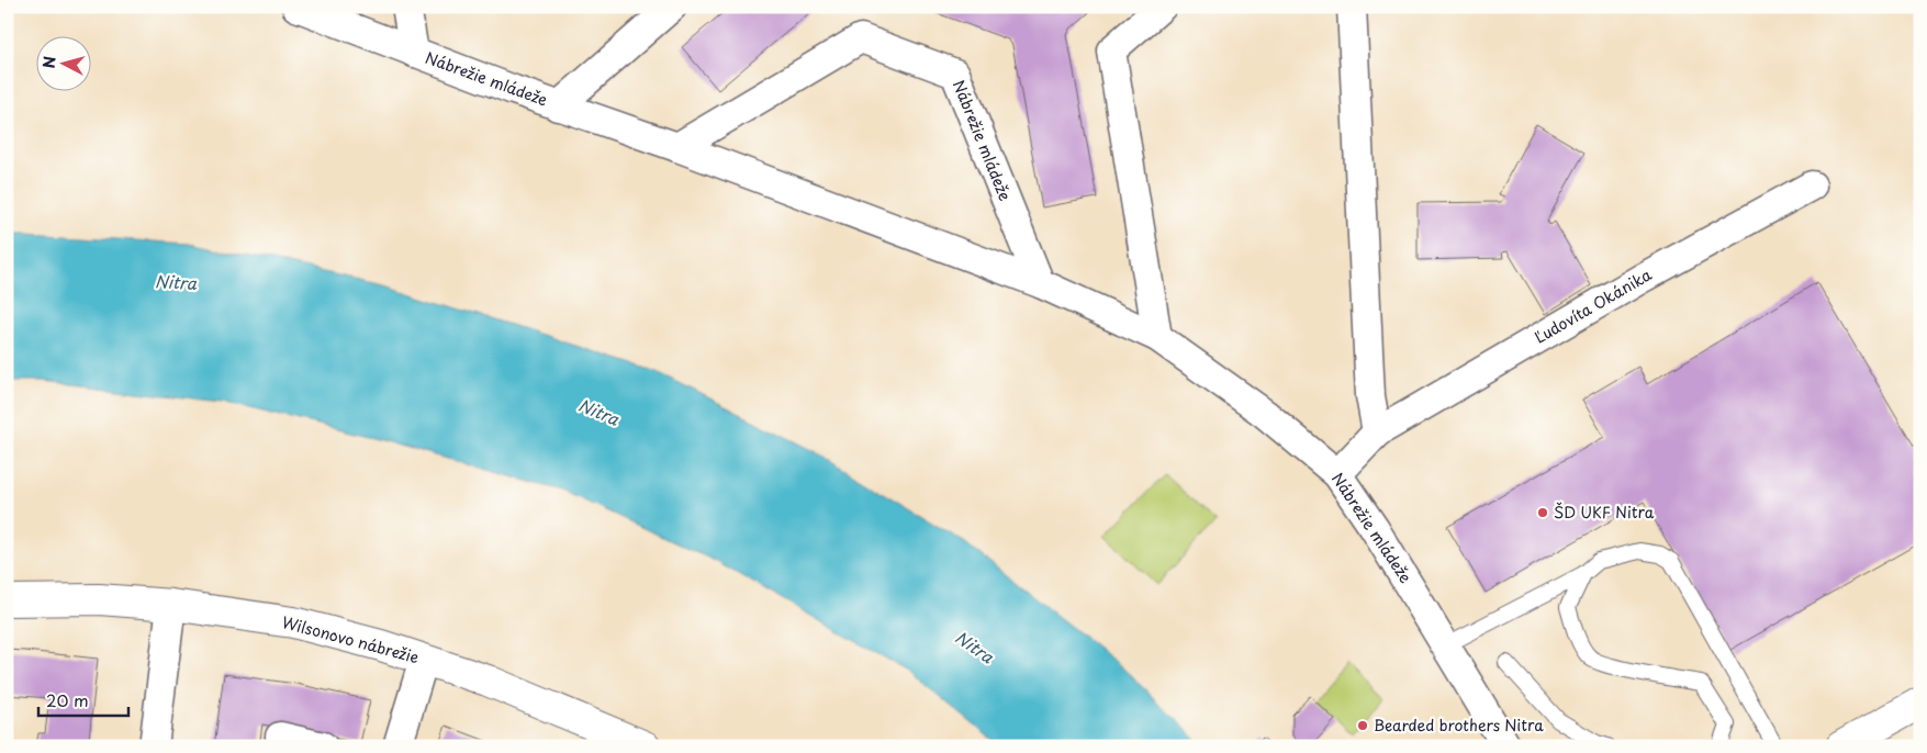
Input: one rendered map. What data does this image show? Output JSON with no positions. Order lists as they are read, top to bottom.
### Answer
{
  "streets": {
    "street": ["Nábrežie mládeže", "Ľudovíta Okánika", "Wilsonovo nábrežie"]
  },
  "crossings": [
    ["Nábrežie mládeže", "Ľudovíta Okánika"]
  ],
  "water": ["Nitra"],
  "places": ["ŠD UKF Nitra", "Bearded brothers Nitra"],
  "scale_bar": "20 m",
  "north": "left"
}
